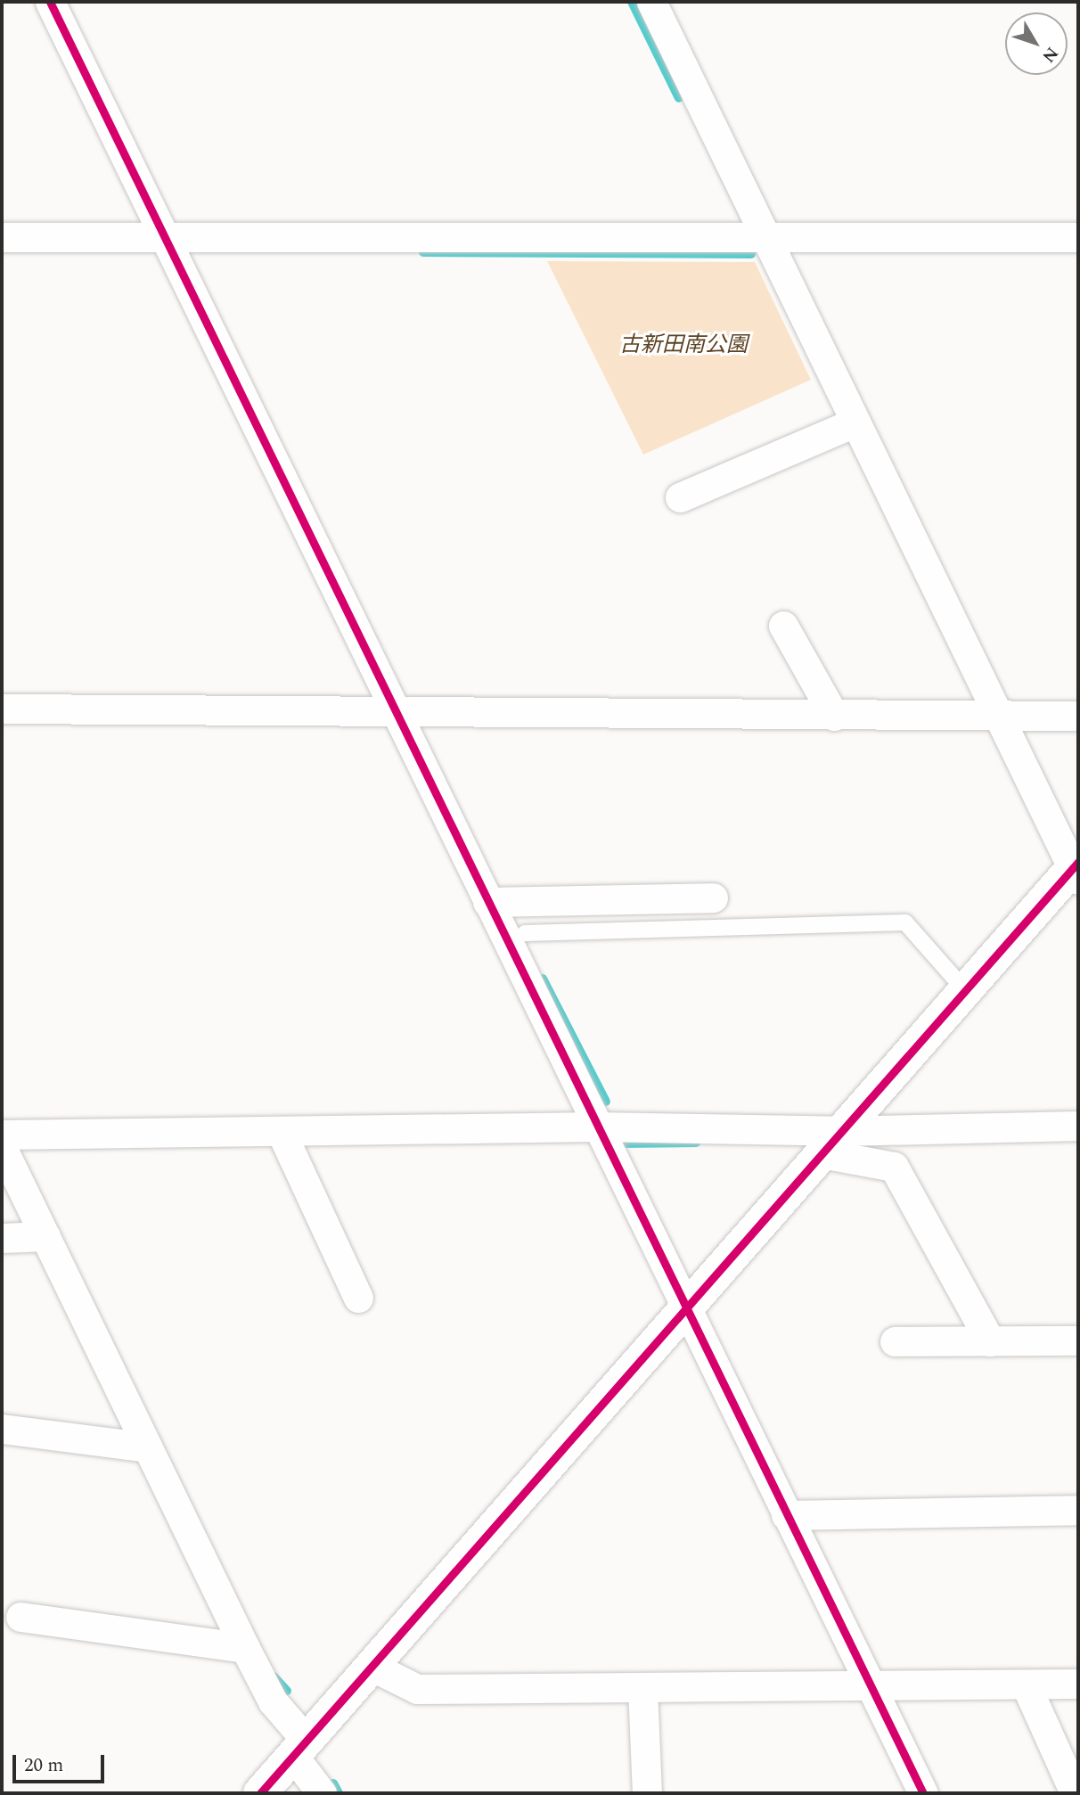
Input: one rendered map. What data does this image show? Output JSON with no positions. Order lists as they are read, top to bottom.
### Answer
{
  "parks": ["古新田南公園"],
  "scale_bar": "20 m",
  "north": "bottom right"
}
